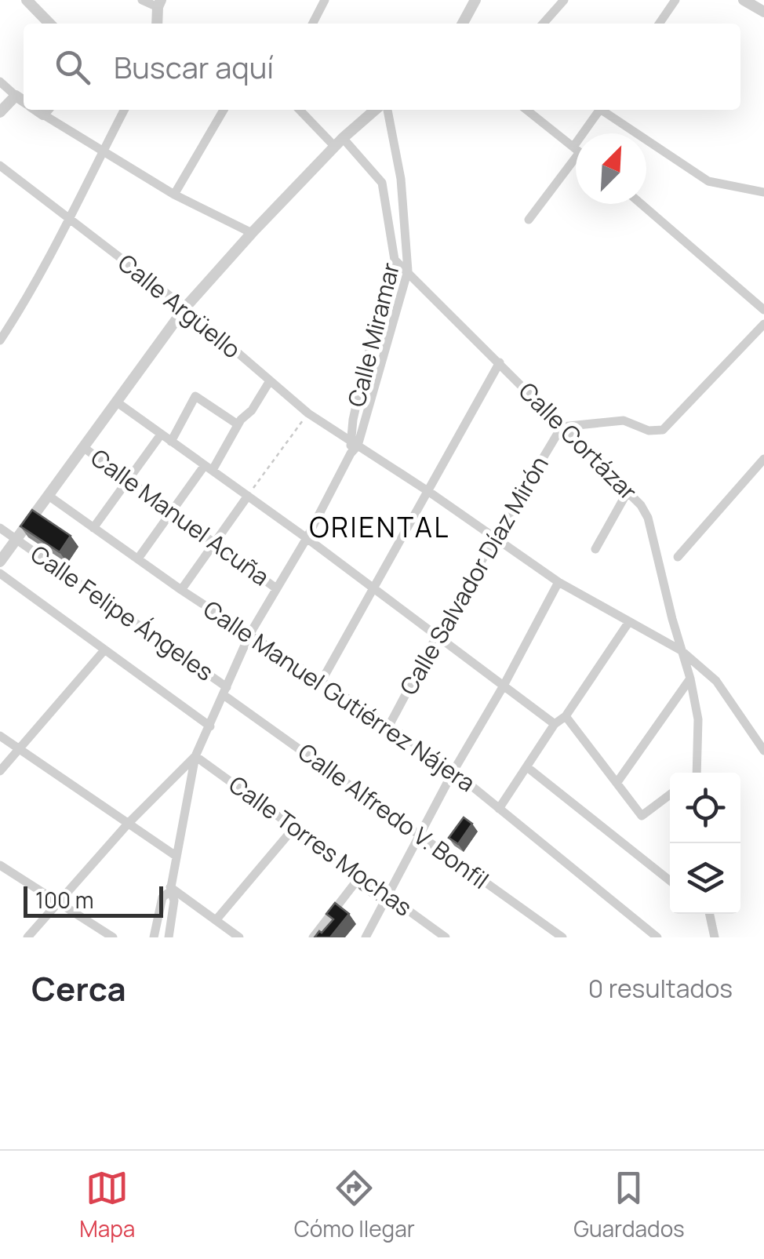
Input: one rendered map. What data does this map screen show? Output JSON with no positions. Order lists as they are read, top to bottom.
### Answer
{
  "streets": {
    "street": [
      "Calle Argüello",
      "Calle Miramar",
      "Calle Cortázar",
      "Calle Manuel Acuña",
      "Calle Salvador Díaz Mirón",
      "Calle Felipe Ángeles",
      "Calle Manuel Gutiérrez Nájera",
      "Calle Alfredo V. Bonfil",
      "Calle Torres Mochas"
    ]
  },
  "crossings": [
    ["Calle Argüello", "Calle Miramar"],
    ["Calle Argüello", "Calle Cortázar"],
    ["Calle Argüello", "Calle Salvador Díaz Mirón"],
    ["Calle Miramar", "Calle Cortázar"],
    ["Calle Miramar", "Calle Manuel Acuña"],
    ["Calle Miramar", "Calle Felipe Ángeles"],
    ["Calle Miramar", "Calle Manuel Gutiérrez Nájera"],
    ["Calle Miramar", "Calle Alfredo V. Bonfil"],
    ["Calle Miramar", "Calle Torres Mochas"],
    ["Calle Cortázar", "Calle Salvador Díaz Mirón"],
    ["Calle Salvador Díaz Mirón", "Calle Manuel Gutiérrez Nájera"],
    ["Calle Felipe Ángeles", "Calle Alfredo V. Bonfil"]
  ],
  "districts": ["ORIENTAL"],
  "scale_bar": "100 m",
  "north": "top right",
  "page": {
    "search": "Buscar aquí",
    "scale": "100 m",
    "heading": ["Cerca", "0 resultados"],
    "nav": ["Mapa", "Cómo llegar", "Guardados"]
  }
}
